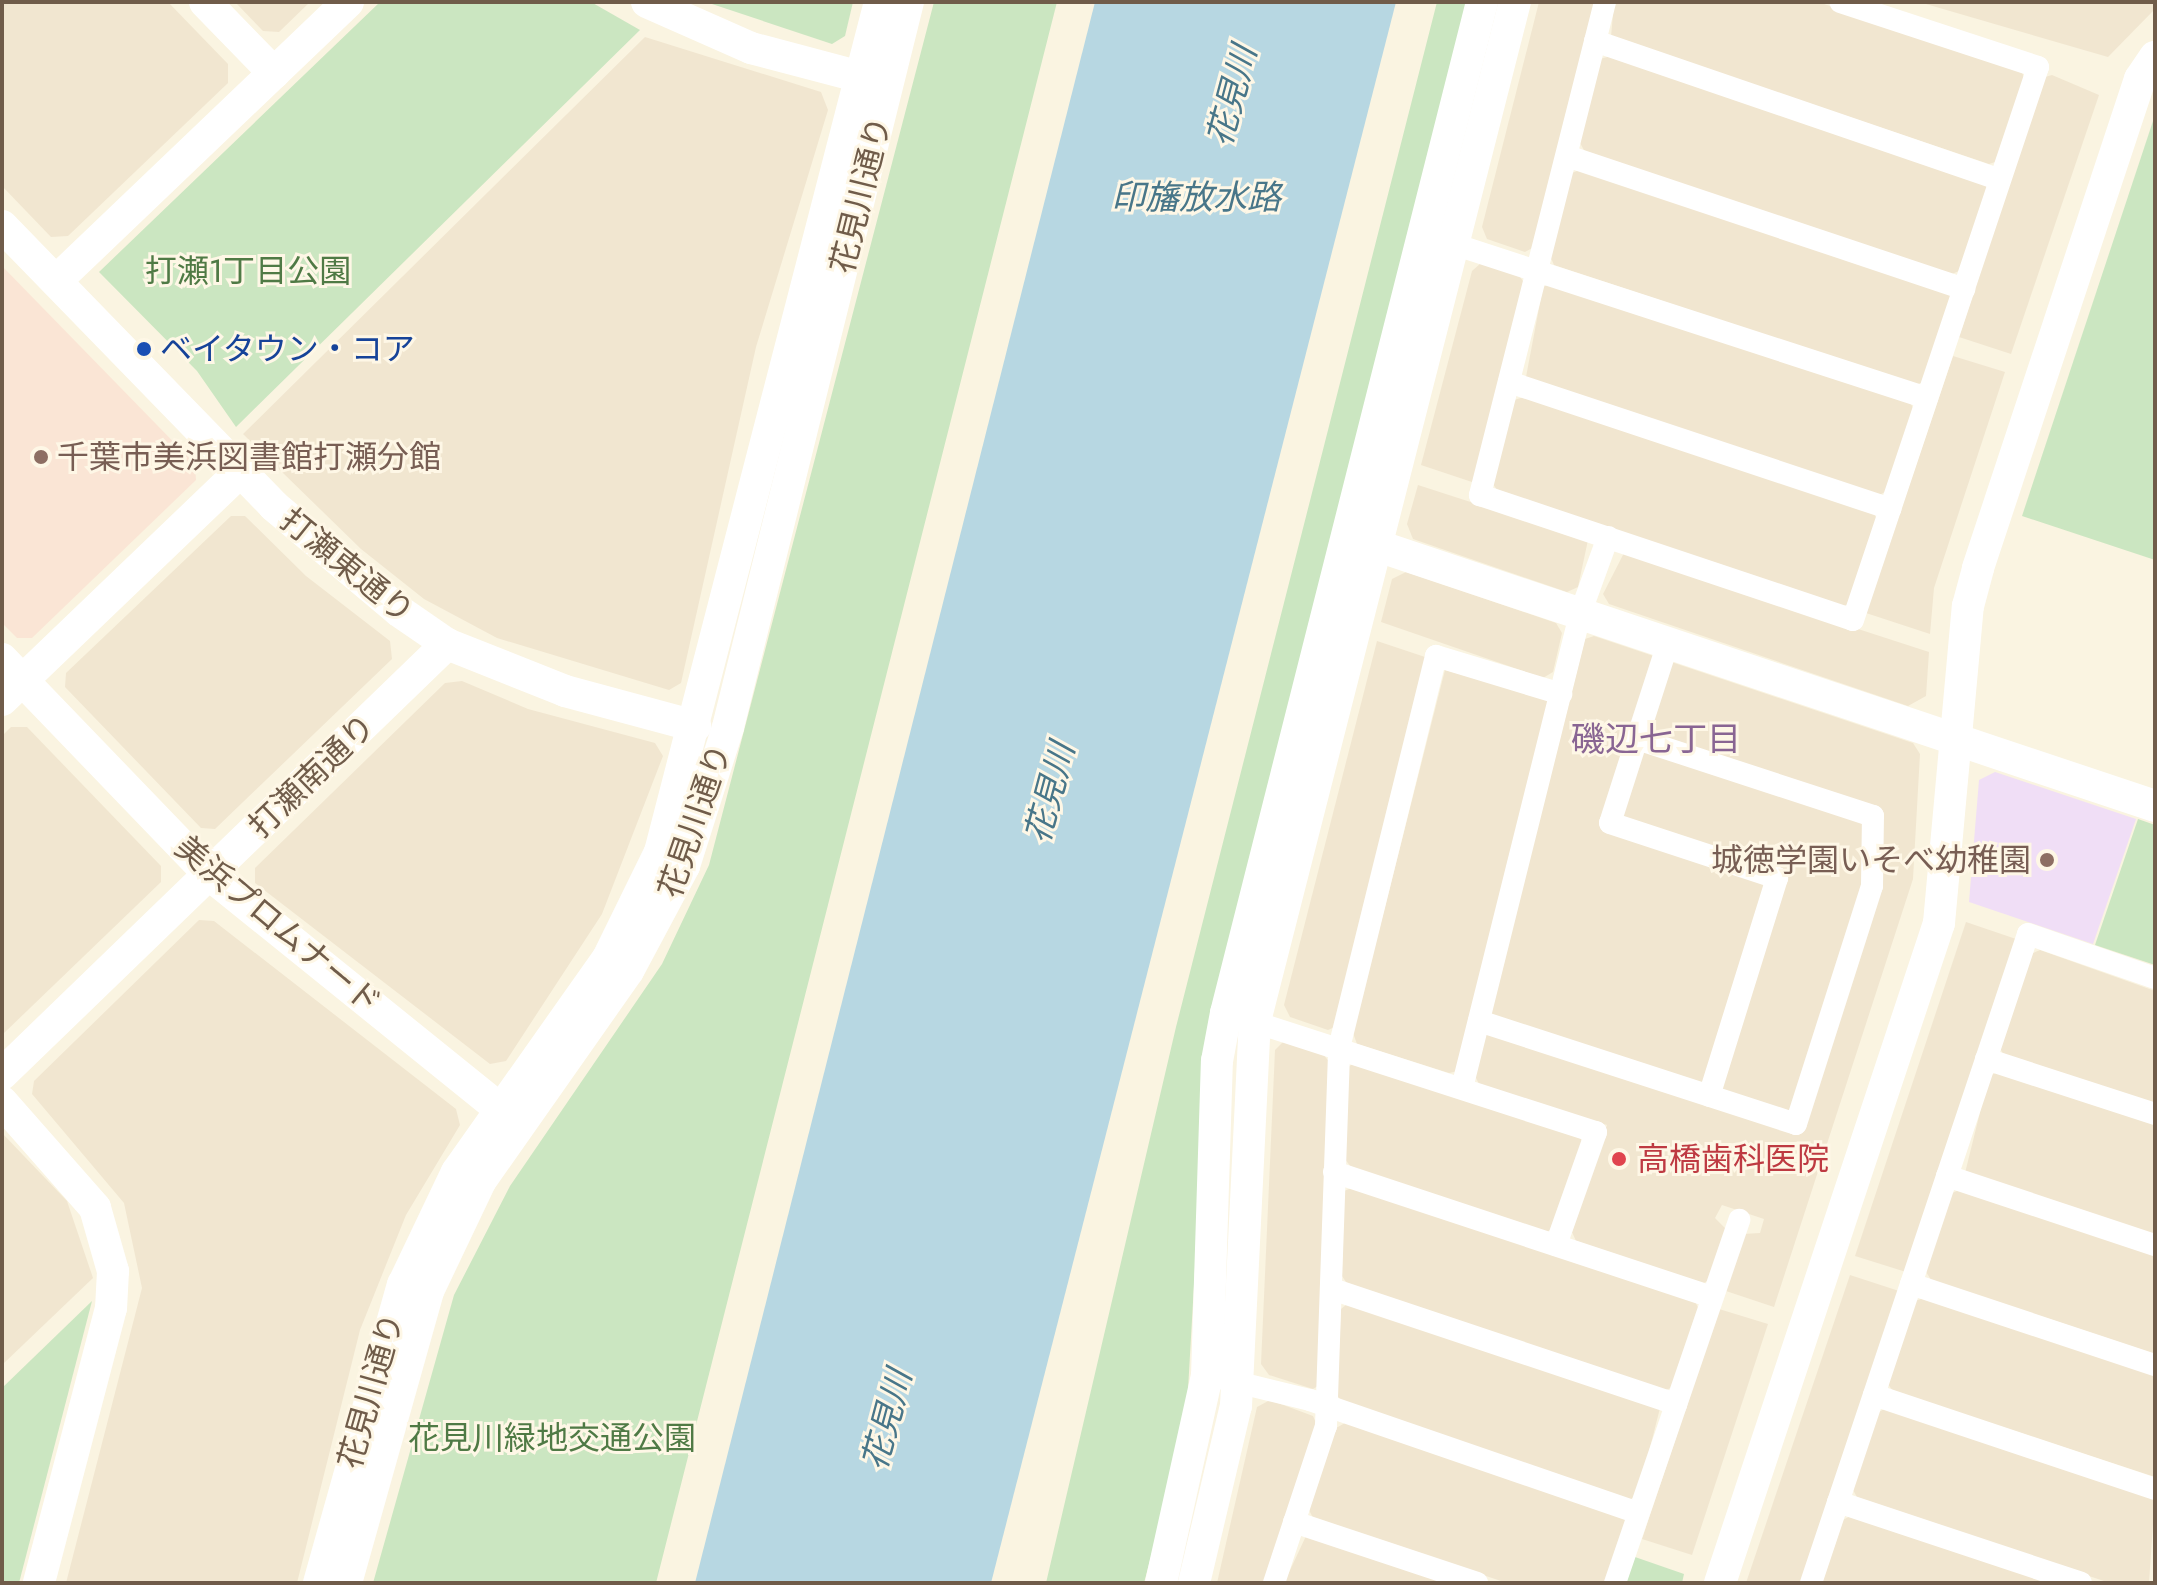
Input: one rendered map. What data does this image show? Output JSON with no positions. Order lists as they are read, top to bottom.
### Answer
{
  "streets": {
    "street": [
      "花見川通り",
      "打瀬東通り",
      "打瀬南通り",
      "美浜プロムナード"
    ]
  },
  "crossings": [
    ["花見川通り", "打瀬東通り"],
    ["花見川通り", "美浜プロムナード"],
    ["打瀬東通り", "打瀬南通り"],
    ["打瀬南通り", "美浜プロムナード"]
  ],
  "districts": ["磯辺七丁目"],
  "water": ["花見川", "印旛放水路"],
  "parks": ["打瀬1丁目公園", "花見川緑地交通公園"],
  "places": [
    "ベイタウン・コア",
    "千葉市美浜図書館打瀬分館",
    "城徳学園いそべ幼稚園",
    "高橋歯科医院"
  ]
}
